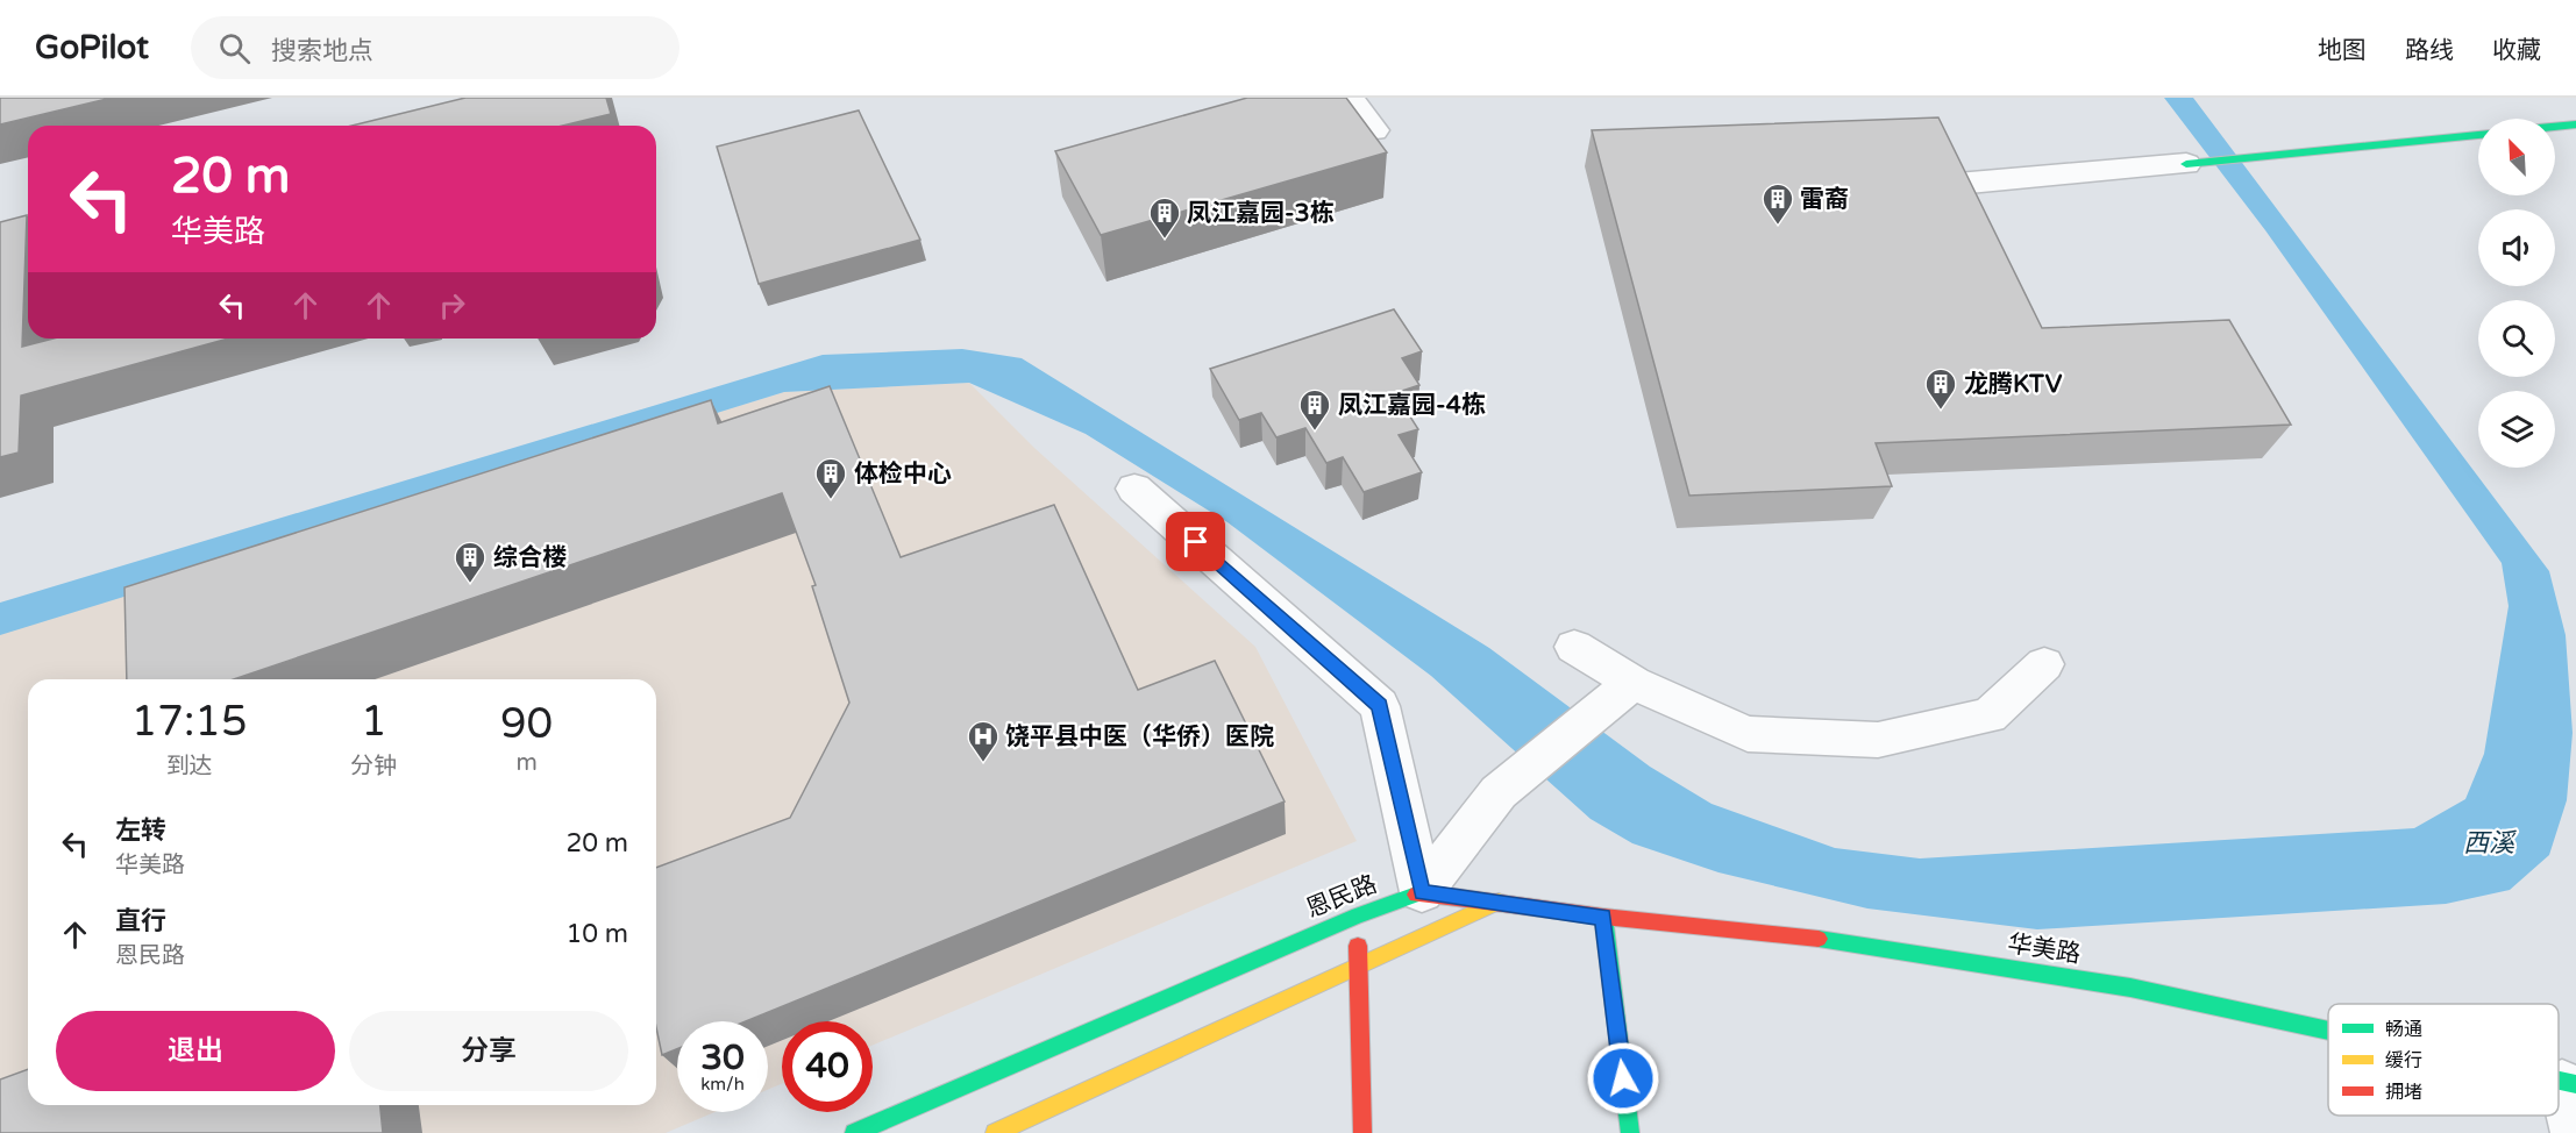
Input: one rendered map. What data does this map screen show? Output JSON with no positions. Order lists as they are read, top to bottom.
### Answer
{
  "streets": {
    "street": ["恩民路", "华美路"]
  },
  "crossings": [
    ["恩民路", "华美路"]
  ],
  "water": ["西溪"],
  "places": {
    "building": [
      "雷裔",
      "凤江嘉园-3栋",
      "龙腾KTV",
      "凤江嘉园-4栋",
      "体检中心",
      "综合楼"
    ],
    "hospital": ["饶平县中医（华侨）医院"]
  },
  "legend": ["畅通", "缓行", "拥堵"],
  "north": "top left",
  "page": {
    "header": "GoPilot",
    "search": "搜索地点",
    "nav": ["地图", "路线", "收藏"],
    "turn": ["20 m", "华美路"],
    "eta": [
      "17:15",
      "到达",
      "1",
      "分钟",
      "90",
      "m"
    ],
    "list": [
      {
        "name": "左转",
        "note": "华美路",
        "value": "20 m"
      },
      {
        "name": "直行",
        "note": "恩民路",
        "value": "10 m"
      }
    ],
    "buttons": ["退出", "分享"],
    "speed": "30 km/h",
    "limit": "40"
  }
}
